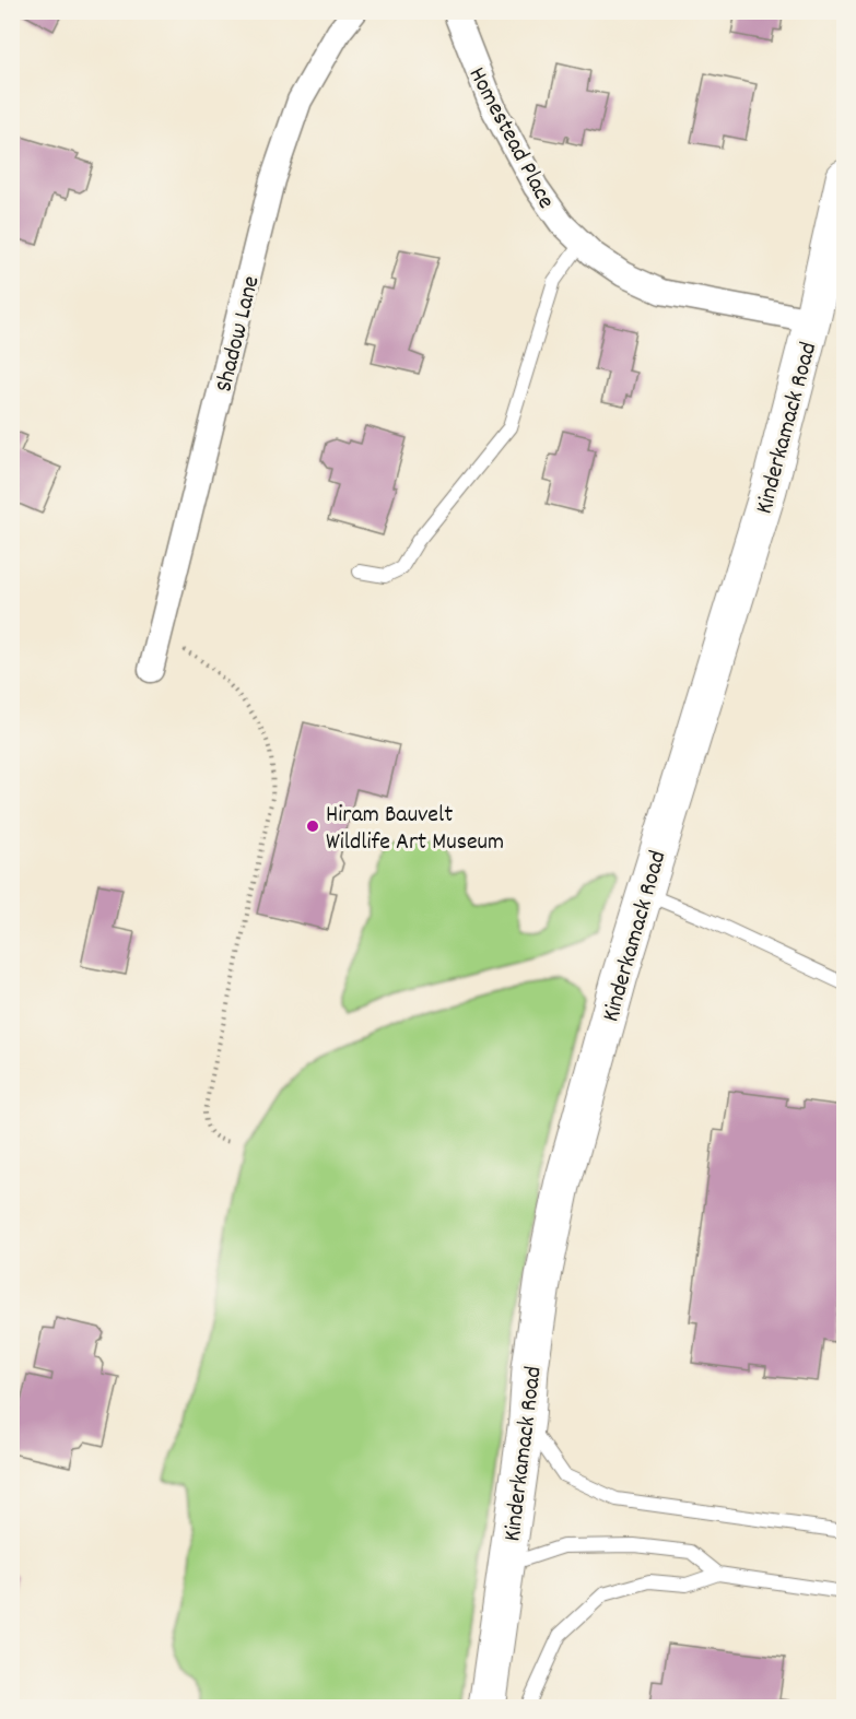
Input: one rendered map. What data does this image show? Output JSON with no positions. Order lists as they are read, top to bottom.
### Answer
{
  "streets": {
    "main road": ["Kinderkamack Road"],
    "street": ["Homestead Place", "Shadow Lane"]
  },
  "crossings": [
    ["Homestead Place", "Kinderkamack Road"]
  ],
  "places": ["Hiram Bauvelt Wildlife Art Museum"]
}
